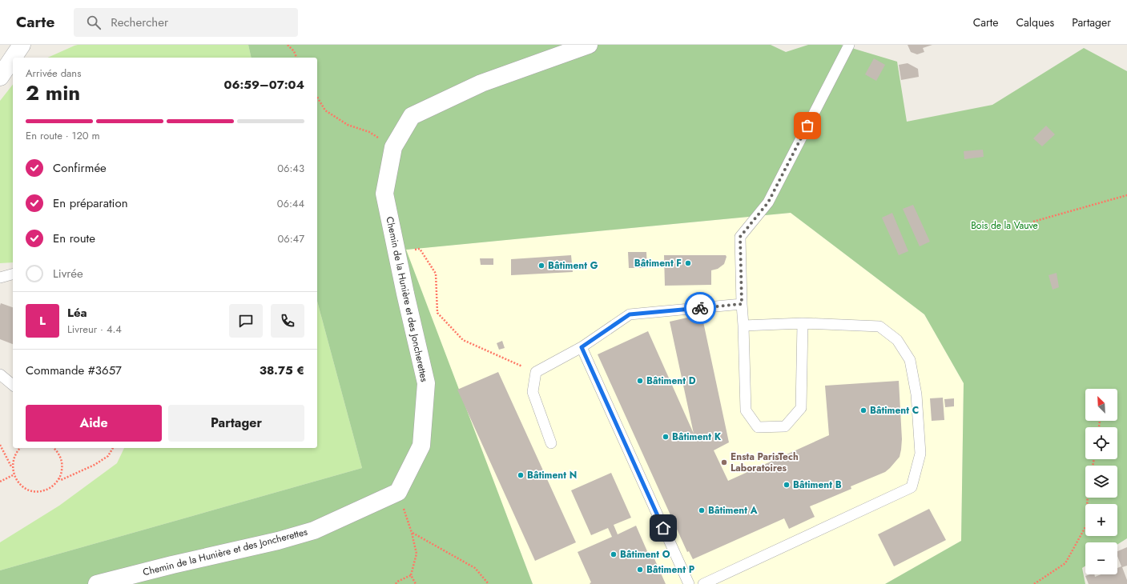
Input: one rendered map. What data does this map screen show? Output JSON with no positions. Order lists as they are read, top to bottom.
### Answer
{
  "streets": {
    "street": ["Chemin de la Hunière et des Joncherettes"]
  },
  "parks": ["Bois de la Vauve"],
  "places": [
    "Bâtiment F",
    "Bâtiment G",
    "Bâtiment D",
    "Bâtiment C",
    "Bâtiment K",
    "Ensta ParisTech Laboratoires",
    "Bâtiment N",
    "Bâtiment B",
    "Bâtiment A",
    "Bâtiment O",
    "Bâtiment P"
  ],
  "north": "top left",
  "page": {
    "header": "Carte",
    "search": "Rechercher",
    "nav": ["Carte", "Calques", "Partager"],
    "heading": ["2 min", "Arrivée dans", "06:59–07:04"],
    "panel": [
      "Léa",
      "Livreur · 4.4",
      "Commande #3657",
      "38.75 €"
    ],
    "bar": "En route · 120 m",
    "list": [
      ["Confirmée", "06:43"],
      ["En préparation", "06:44"],
      ["En route", "06:47"],
      "Livrée"
    ],
    "round": "L",
    "map_buttons": ["+", "−"],
    "buttons": ["Aide", "Partager"]
  }
}
